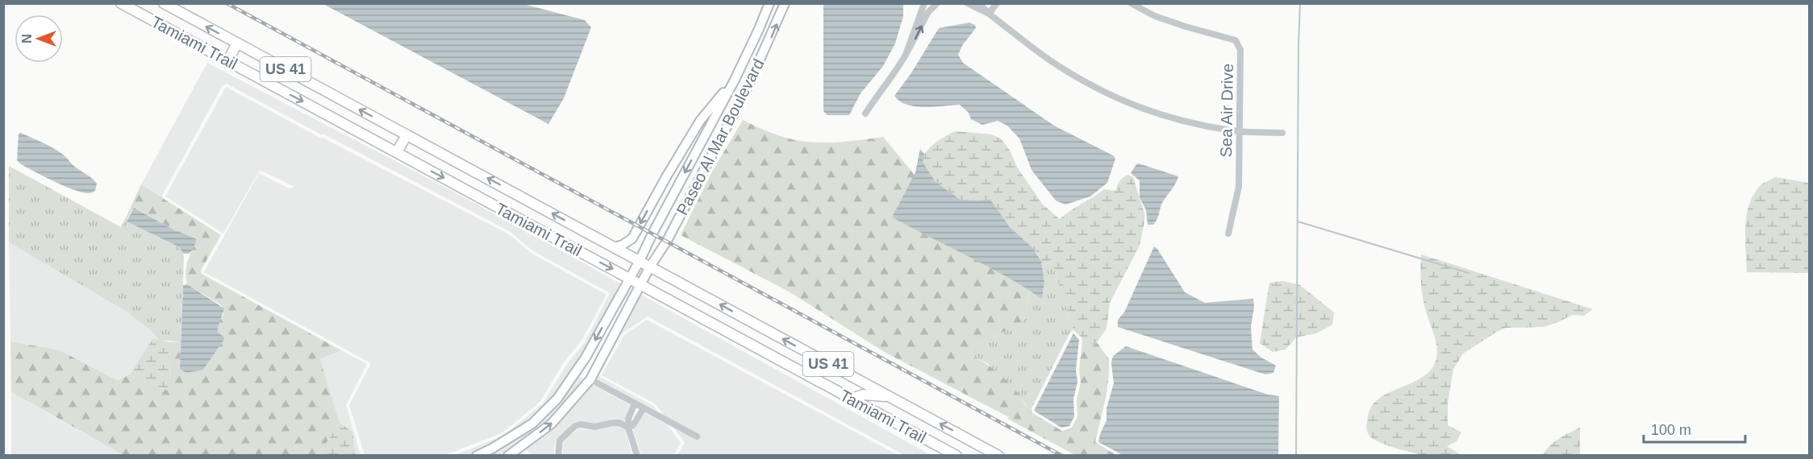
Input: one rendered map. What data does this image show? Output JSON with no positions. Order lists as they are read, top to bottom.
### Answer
{
  "streets": {
    "main road": ["Tamiami Trail", "US 41", "Paseo Al Mar Boulevard"],
    "street": ["Sea Air Drive"]
  },
  "crossings": [
    ["Tamiami Trail", "Paseo Al Mar Boulevard"]
  ],
  "scale_bar": "100 m",
  "north": "left"
}
